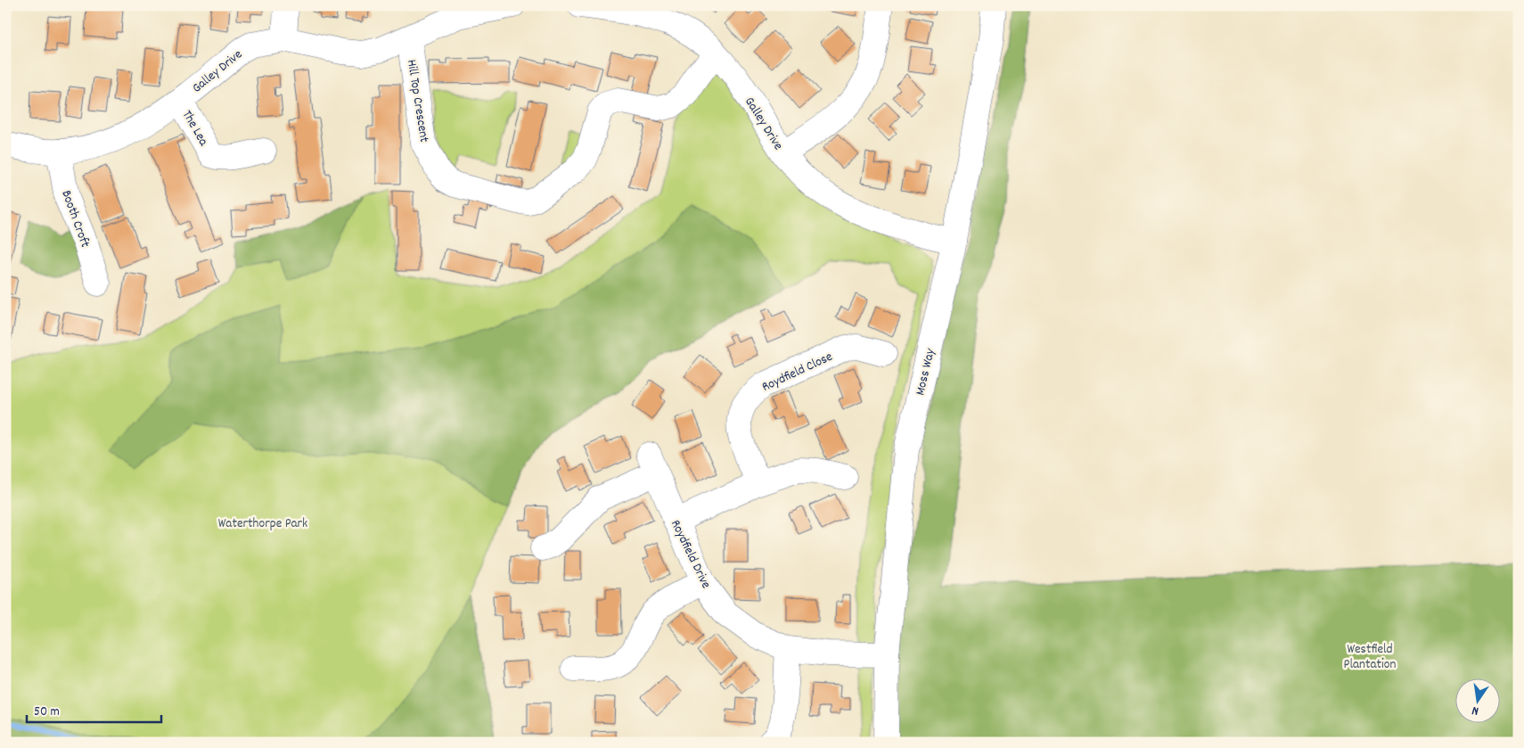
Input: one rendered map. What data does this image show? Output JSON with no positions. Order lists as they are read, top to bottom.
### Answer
{
  "streets": {
    "street": [
      "Galley Drive",
      "Hill Top Crescent",
      "The Lea",
      "Booth Croft",
      "Roydfield Close",
      "Moss Way",
      "Roydfield Drive"
    ]
  },
  "crossings": [
    ["Galley Drive", "Hill Top Crescent"],
    ["Galley Drive", "The Lea"],
    ["Galley Drive", "Booth Croft"],
    ["Galley Drive", "Moss Way"],
    ["Moss Way", "Roydfield Drive"]
  ],
  "parks": ["Waterthorpe Park", "Westfield Plantation"],
  "scale_bar": "50 m",
  "north": "bottom"
}
